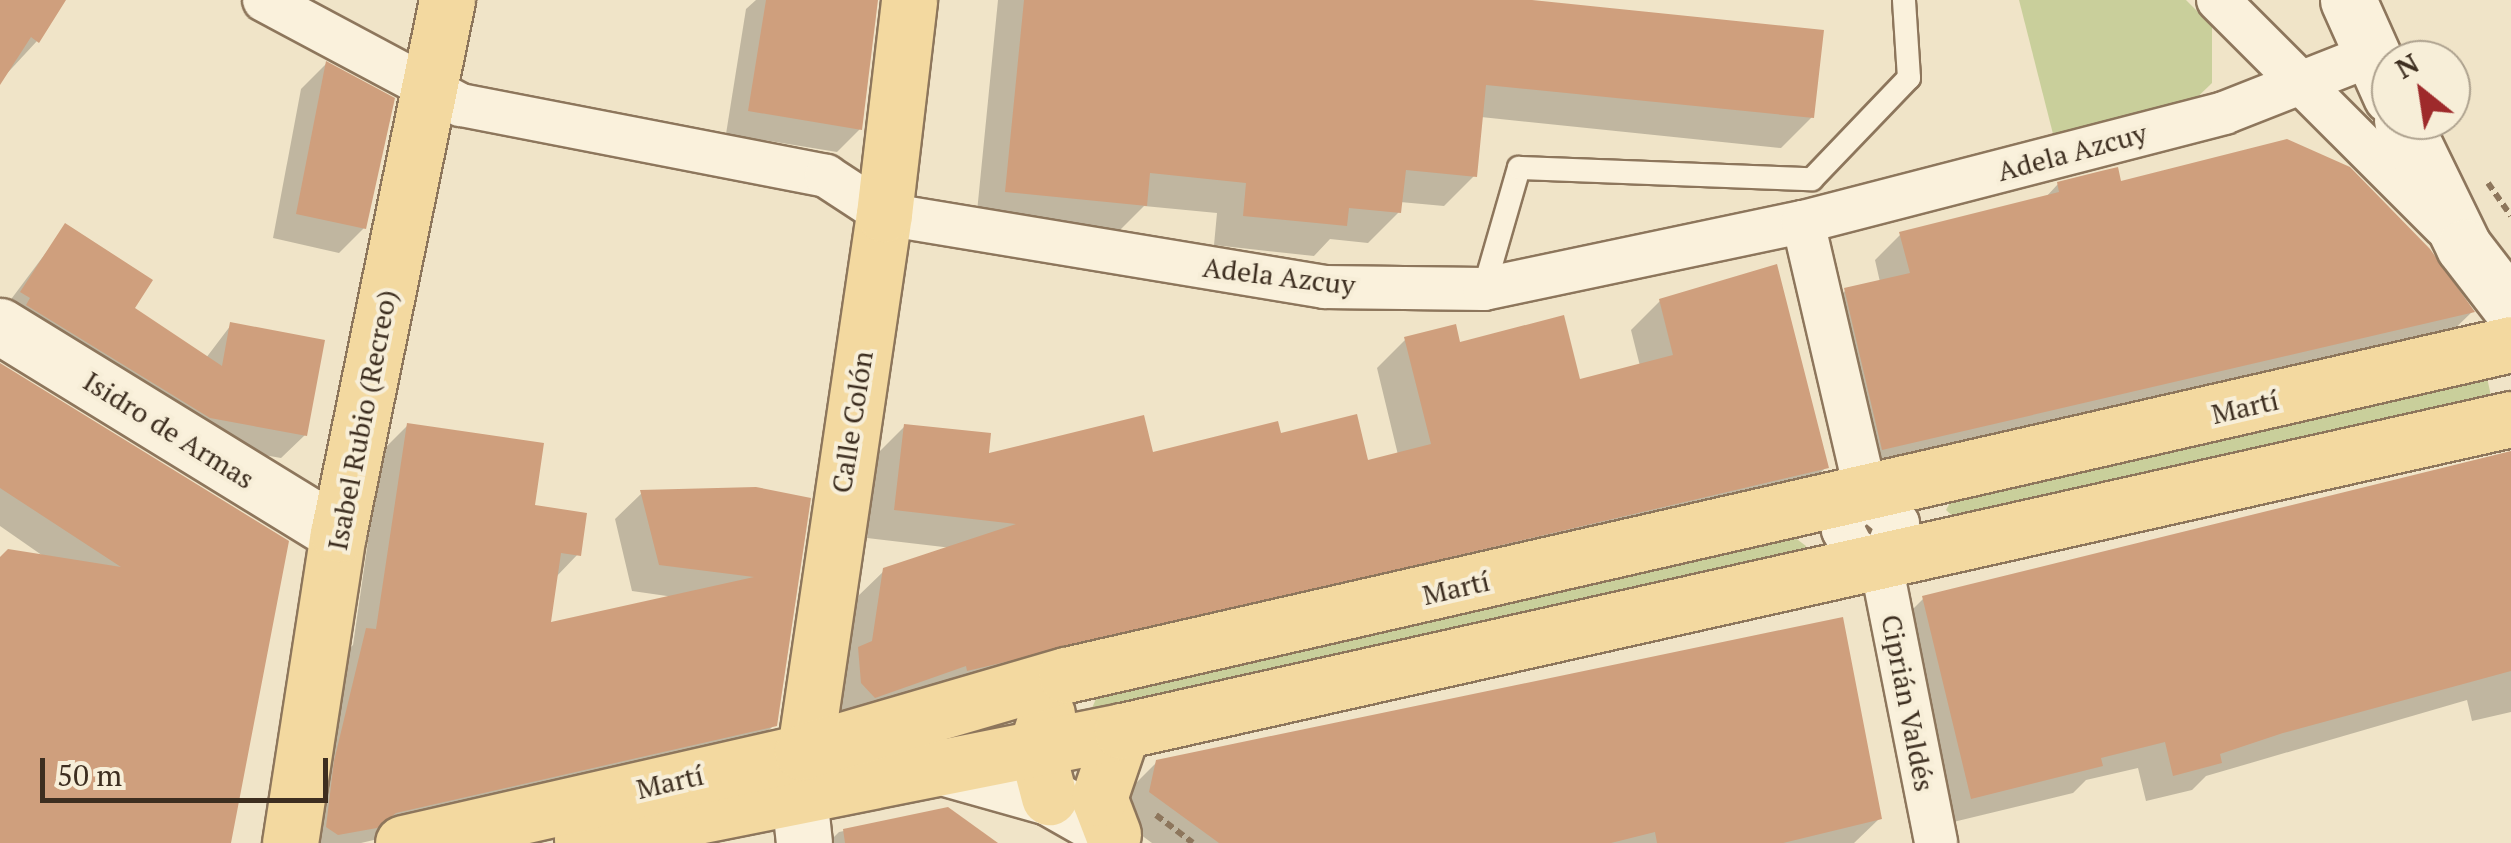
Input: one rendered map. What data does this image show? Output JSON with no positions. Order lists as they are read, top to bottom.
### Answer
{
  "streets": {
    "main road": ["Martí", "Isabel Rubio (Recreo)", "Calle Colón"],
    "street": ["Adela Azcuy", "Isidro de Armas", "Ciprián Valdés"]
  },
  "crossings": [
    ["Adela Azcuy", "Isabel Rubio (Recreo)"],
    ["Adela Azcuy", "Calle Colón"],
    ["Adela Azcuy", "Ciprián Valdés"],
    ["Martí", "Calle Colón"],
    ["Martí", "Ciprián Valdés"],
    ["Isabel Rubio (Recreo)", "Isidro de Armas"]
  ],
  "scale_bar": "50 m",
  "north": "top left"
}
